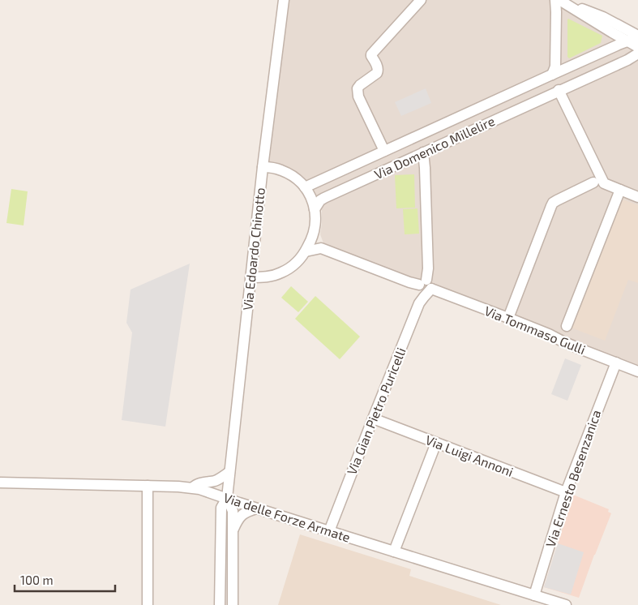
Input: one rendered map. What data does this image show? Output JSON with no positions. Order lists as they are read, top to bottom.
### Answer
{
  "streets": {
    "street": [
      "Via Domenico Millelire",
      "Via Edoardo Chinotto",
      "Via Tommaso Gulli",
      "Via Gian Pietro Puricelli",
      "Via Luigi Annoni",
      "Via Ernesto Besenzanica",
      "Via delle Forze Armate"
    ]
  },
  "crossings": [
    ["Via Edoardo Chinotto", "Via delle Forze Armate"],
    ["Via Tommaso Gulli", "Via Gian Pietro Puricelli"],
    ["Via Tommaso Gulli", "Via Ernesto Besenzanica"],
    ["Via Gian Pietro Puricelli", "Via Luigi Annoni"],
    ["Via Gian Pietro Puricelli", "Via delle Forze Armate"],
    ["Via Luigi Annoni", "Via Ernesto Besenzanica"],
    ["Via Ernesto Besenzanica", "Via delle Forze Armate"]
  ],
  "scale_bar": "100 m"
}
